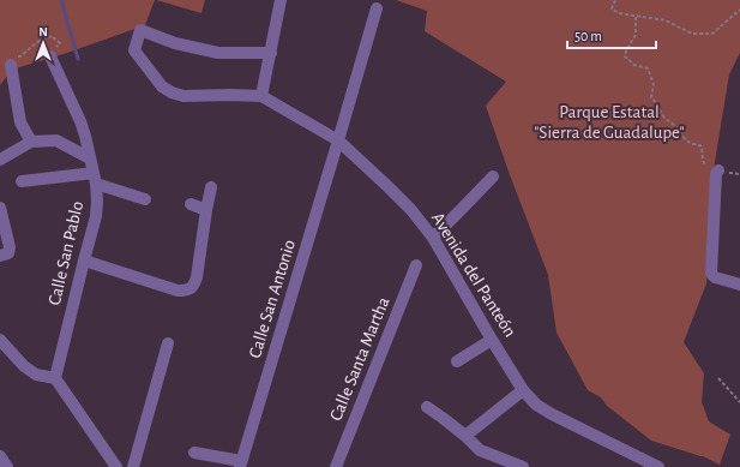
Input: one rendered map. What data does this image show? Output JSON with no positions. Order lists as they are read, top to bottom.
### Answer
{
  "streets": {
    "street": [
      "Calle San Pablo",
      "Avenida del Panteón",
      "Calle San Antonio",
      "Calle Santa Martha"
    ]
  },
  "crossings": [
    ["Avenida del Panteón", "Calle San Antonio"]
  ],
  "parks": ["Parque Estatal \"Sierra de Guadalupe\""],
  "scale_bar": "50 m",
  "north": "top"
}
